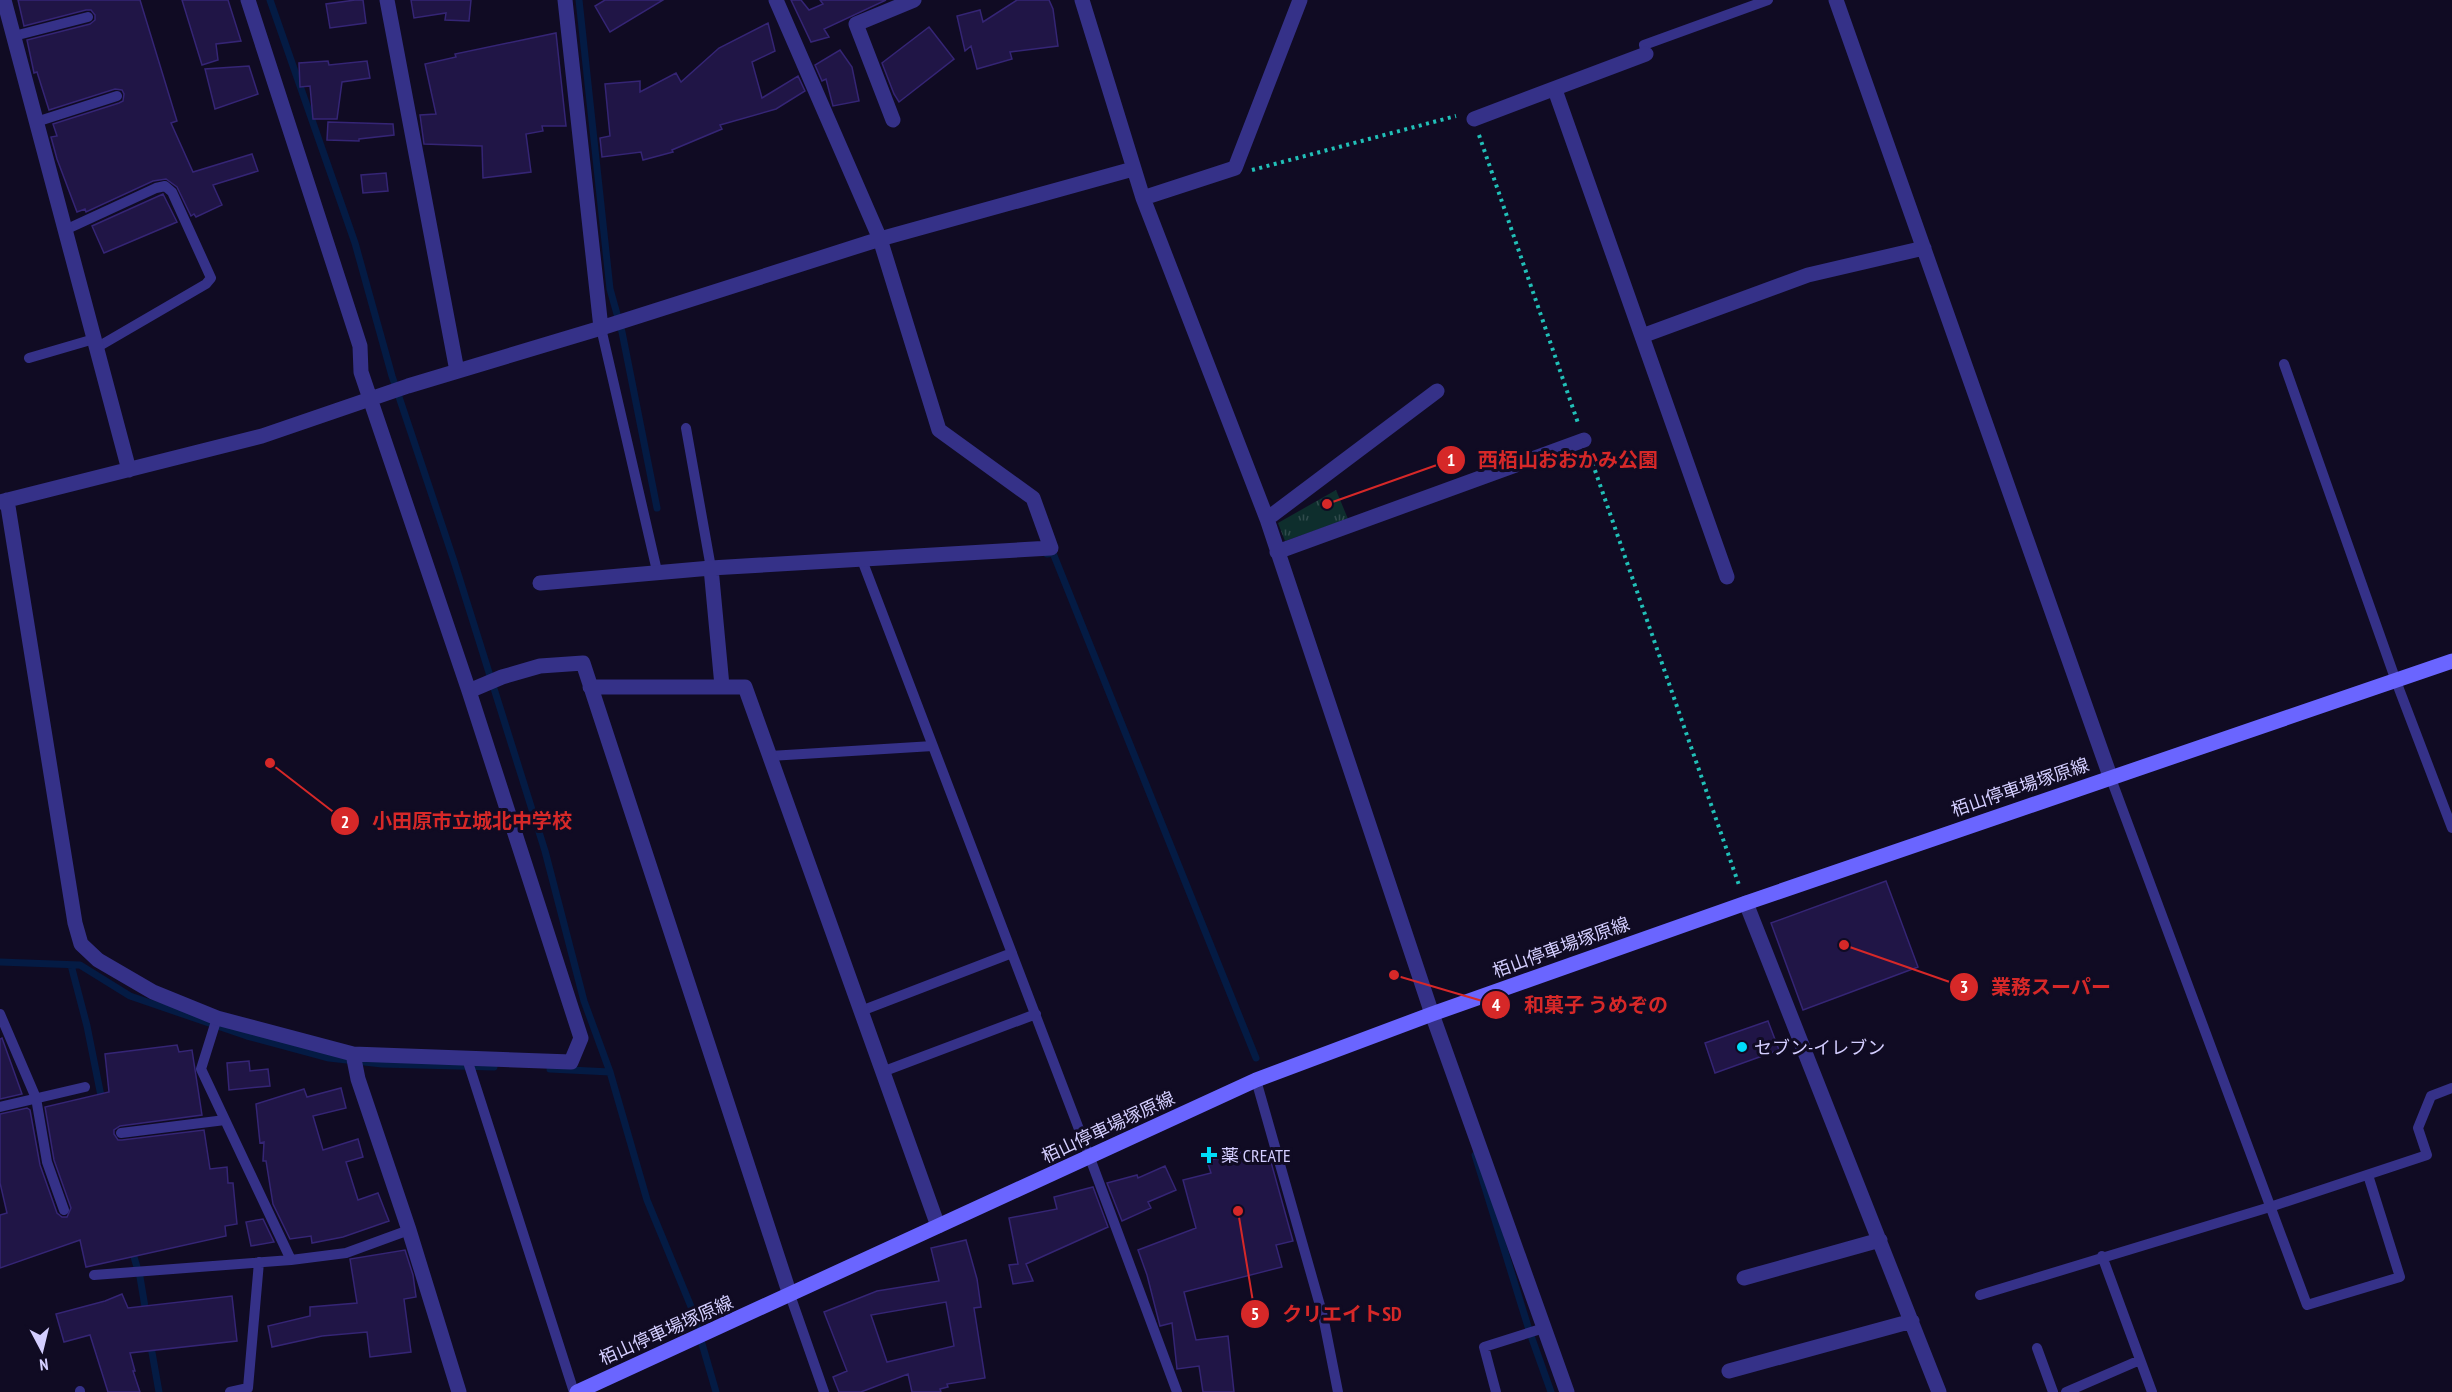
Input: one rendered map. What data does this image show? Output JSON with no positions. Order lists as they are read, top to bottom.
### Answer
{
  "streets": {
    "main road": ["栢山停車場塚原線"]
  },
  "places": {
    "other": [
      "西栢山おおかみ公園",
      "小田原市立城北中学校",
      "業務スーパー",
      "和菓子 うめぞの",
      "セブン-イレブン",
      "クリエイトSD"
    ],
    "health": ["薬 CREATE"]
  },
  "north": "bottom"
}
